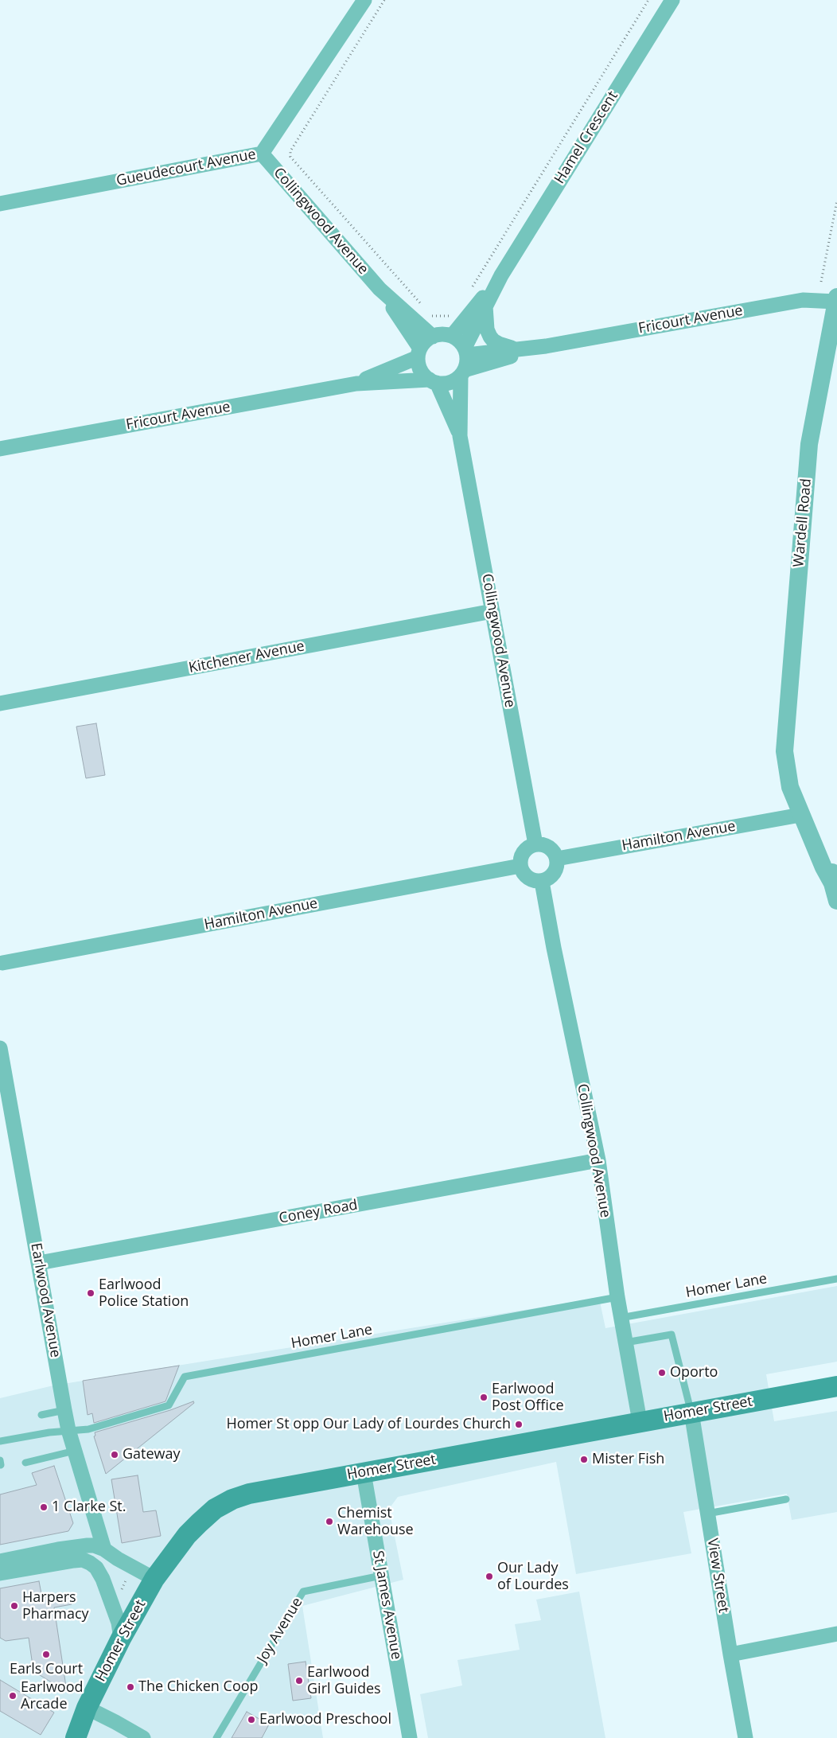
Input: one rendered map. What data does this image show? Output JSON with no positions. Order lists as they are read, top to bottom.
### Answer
{
  "streets": {
    "main road": ["Homer Street"],
    "street": [
      "Hamel Crescent",
      "Gueudecourt Avenue",
      "Collingwood Avenue",
      "Fricourt Avenue",
      "Wardell Road",
      "Kitchener Avenue",
      "Hamilton Avenue",
      "Coney Road",
      "Earlwood Avenue",
      "View Street",
      "St James Avenue"
    ],
    "lane": ["Homer Lane", "Joy Avenue"]
  },
  "crossings": [
    ["Hamel Crescent", "Collingwood Avenue"],
    ["Hamel Crescent", "Fricourt Avenue"],
    ["Gueudecourt Avenue", "Collingwood Avenue"],
    ["Collingwood Avenue", "Fricourt Avenue"],
    ["Collingwood Avenue", "Kitchener Avenue"],
    ["Collingwood Avenue", "Hamilton Avenue"],
    ["Collingwood Avenue", "Coney Road"],
    ["Collingwood Avenue", "Homer Lane"],
    ["Collingwood Avenue", "Homer Street"],
    ["Fricourt Avenue", "Wardell Road"],
    ["Wardell Road", "Hamilton Avenue"],
    ["Coney Road", "Earlwood Avenue"],
    ["Homer Lane", "Earlwood Avenue"],
    ["Homer Street", "View Street"],
    ["Homer Street", "St James Avenue"],
    ["St James Avenue", "Joy Avenue"]
  ],
  "places": [
    "Earlwood Police Station",
    "Oporto",
    "Earlwood Post Office",
    "Homer St opp Our Lady of Lourdes Church",
    "Gateway",
    "Mister Fish",
    "1 Clarke St.",
    "Chemist Warehouse",
    "Our Lady of Lourdes",
    "Harpers Pharmacy",
    "Earls Court",
    "Earlwood Girl Guides",
    "The Chicken Coop",
    "Earlwood Arcade",
    "Earlwood Preschool"
  ]
}
